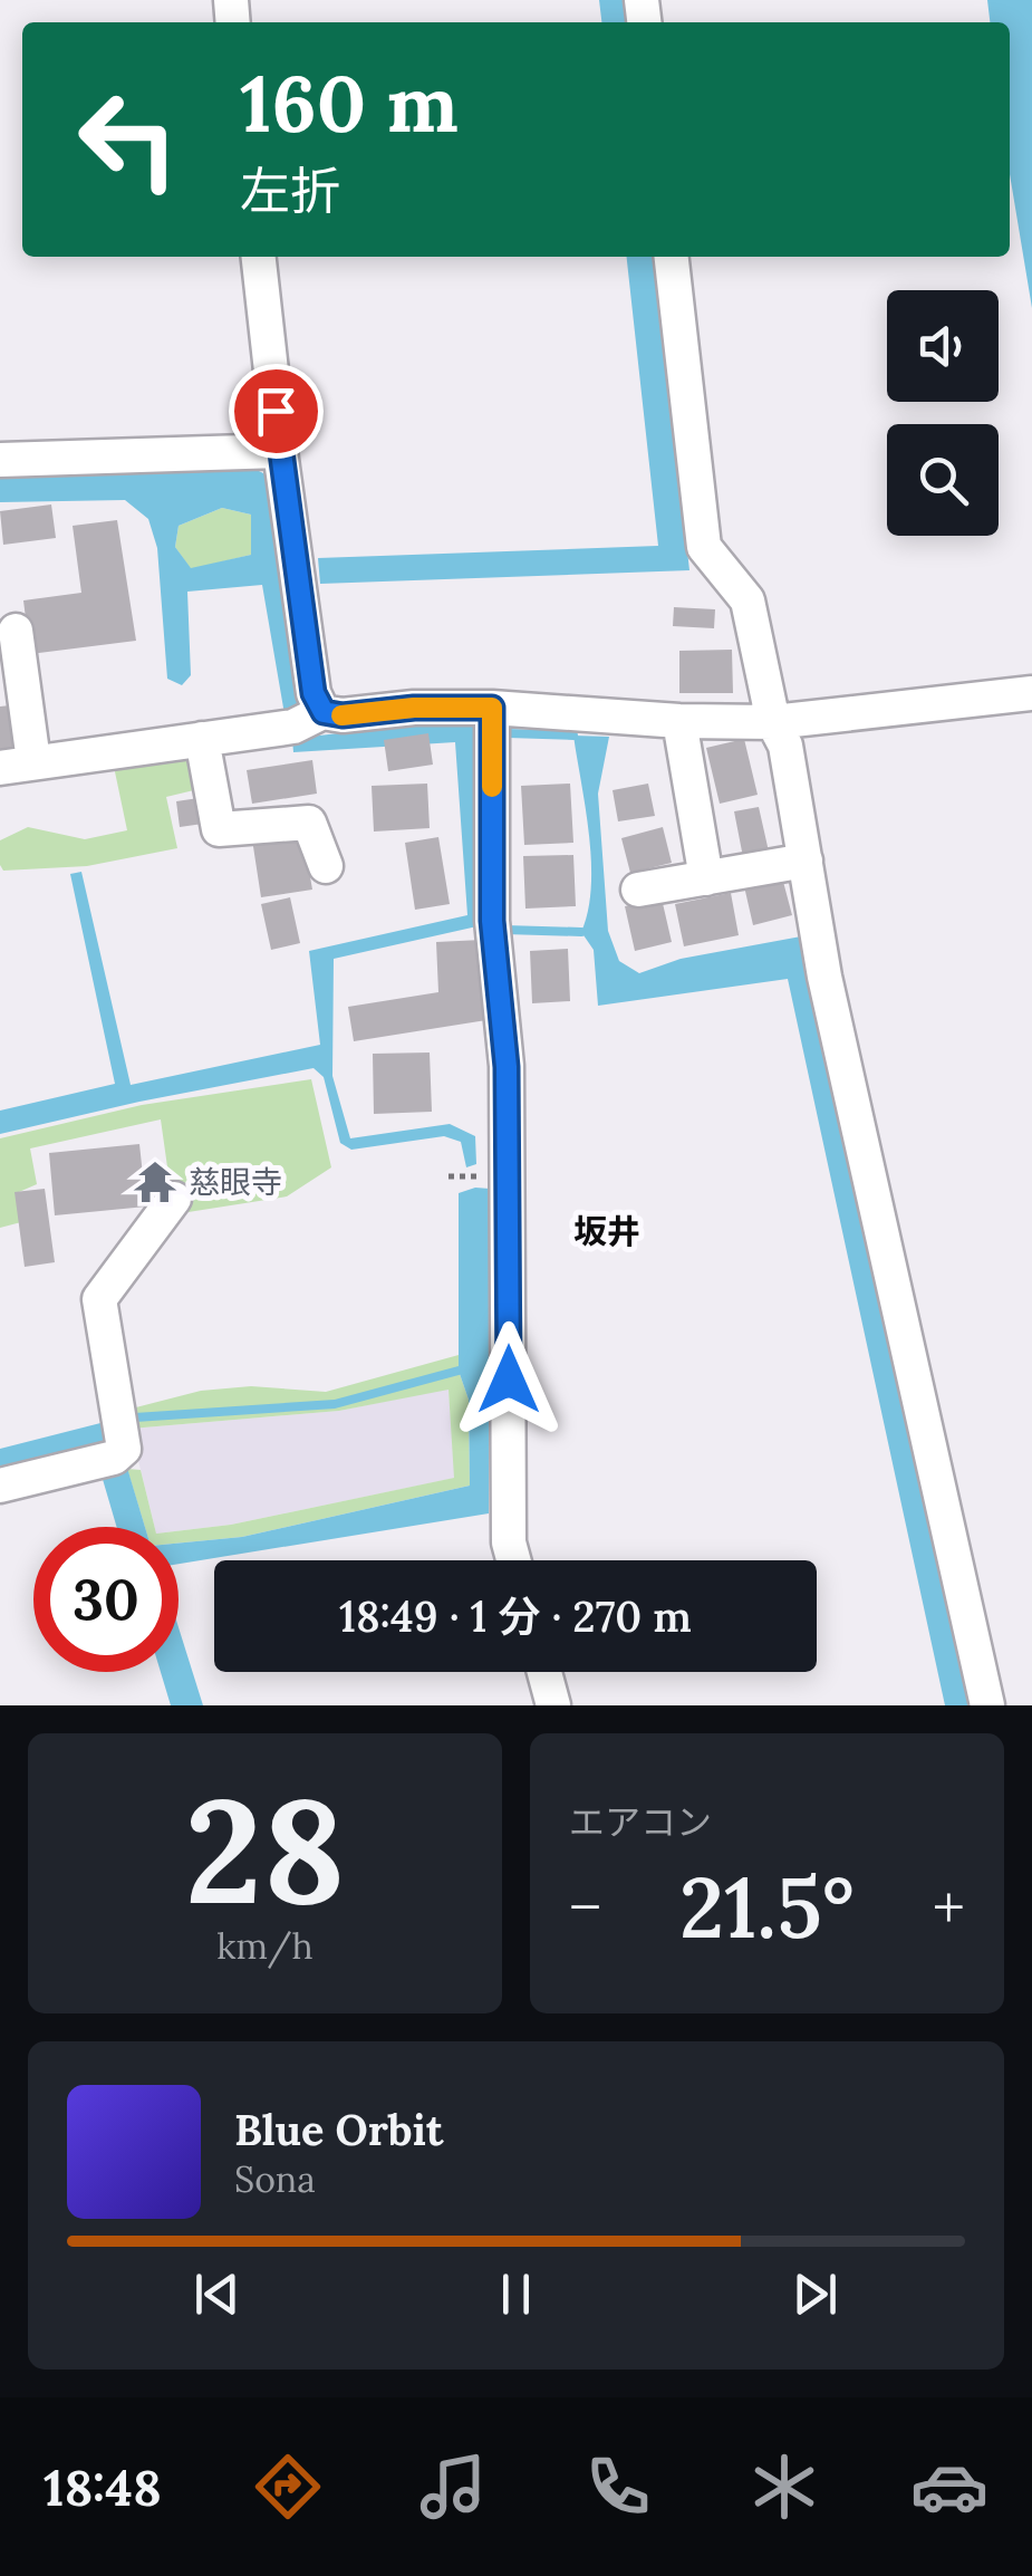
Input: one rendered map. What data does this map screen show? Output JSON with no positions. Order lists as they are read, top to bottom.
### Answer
{
  "districts": ["坂井"],
  "places": {
    "temple": ["慈眼寺"]
  },
  "page": {
    "turn": ["160 m", "左折"],
    "limit": "30",
    "trip": "18:49 · 1 分 · 270 m",
    "tile": [
      ["28", "km/h"],
      "エアコン"
    ],
    "heat": ["−", "21.5°", "+"],
    "song": ["Blue Orbit", "Sona"],
    "tabs": "18:48"
  }
}
